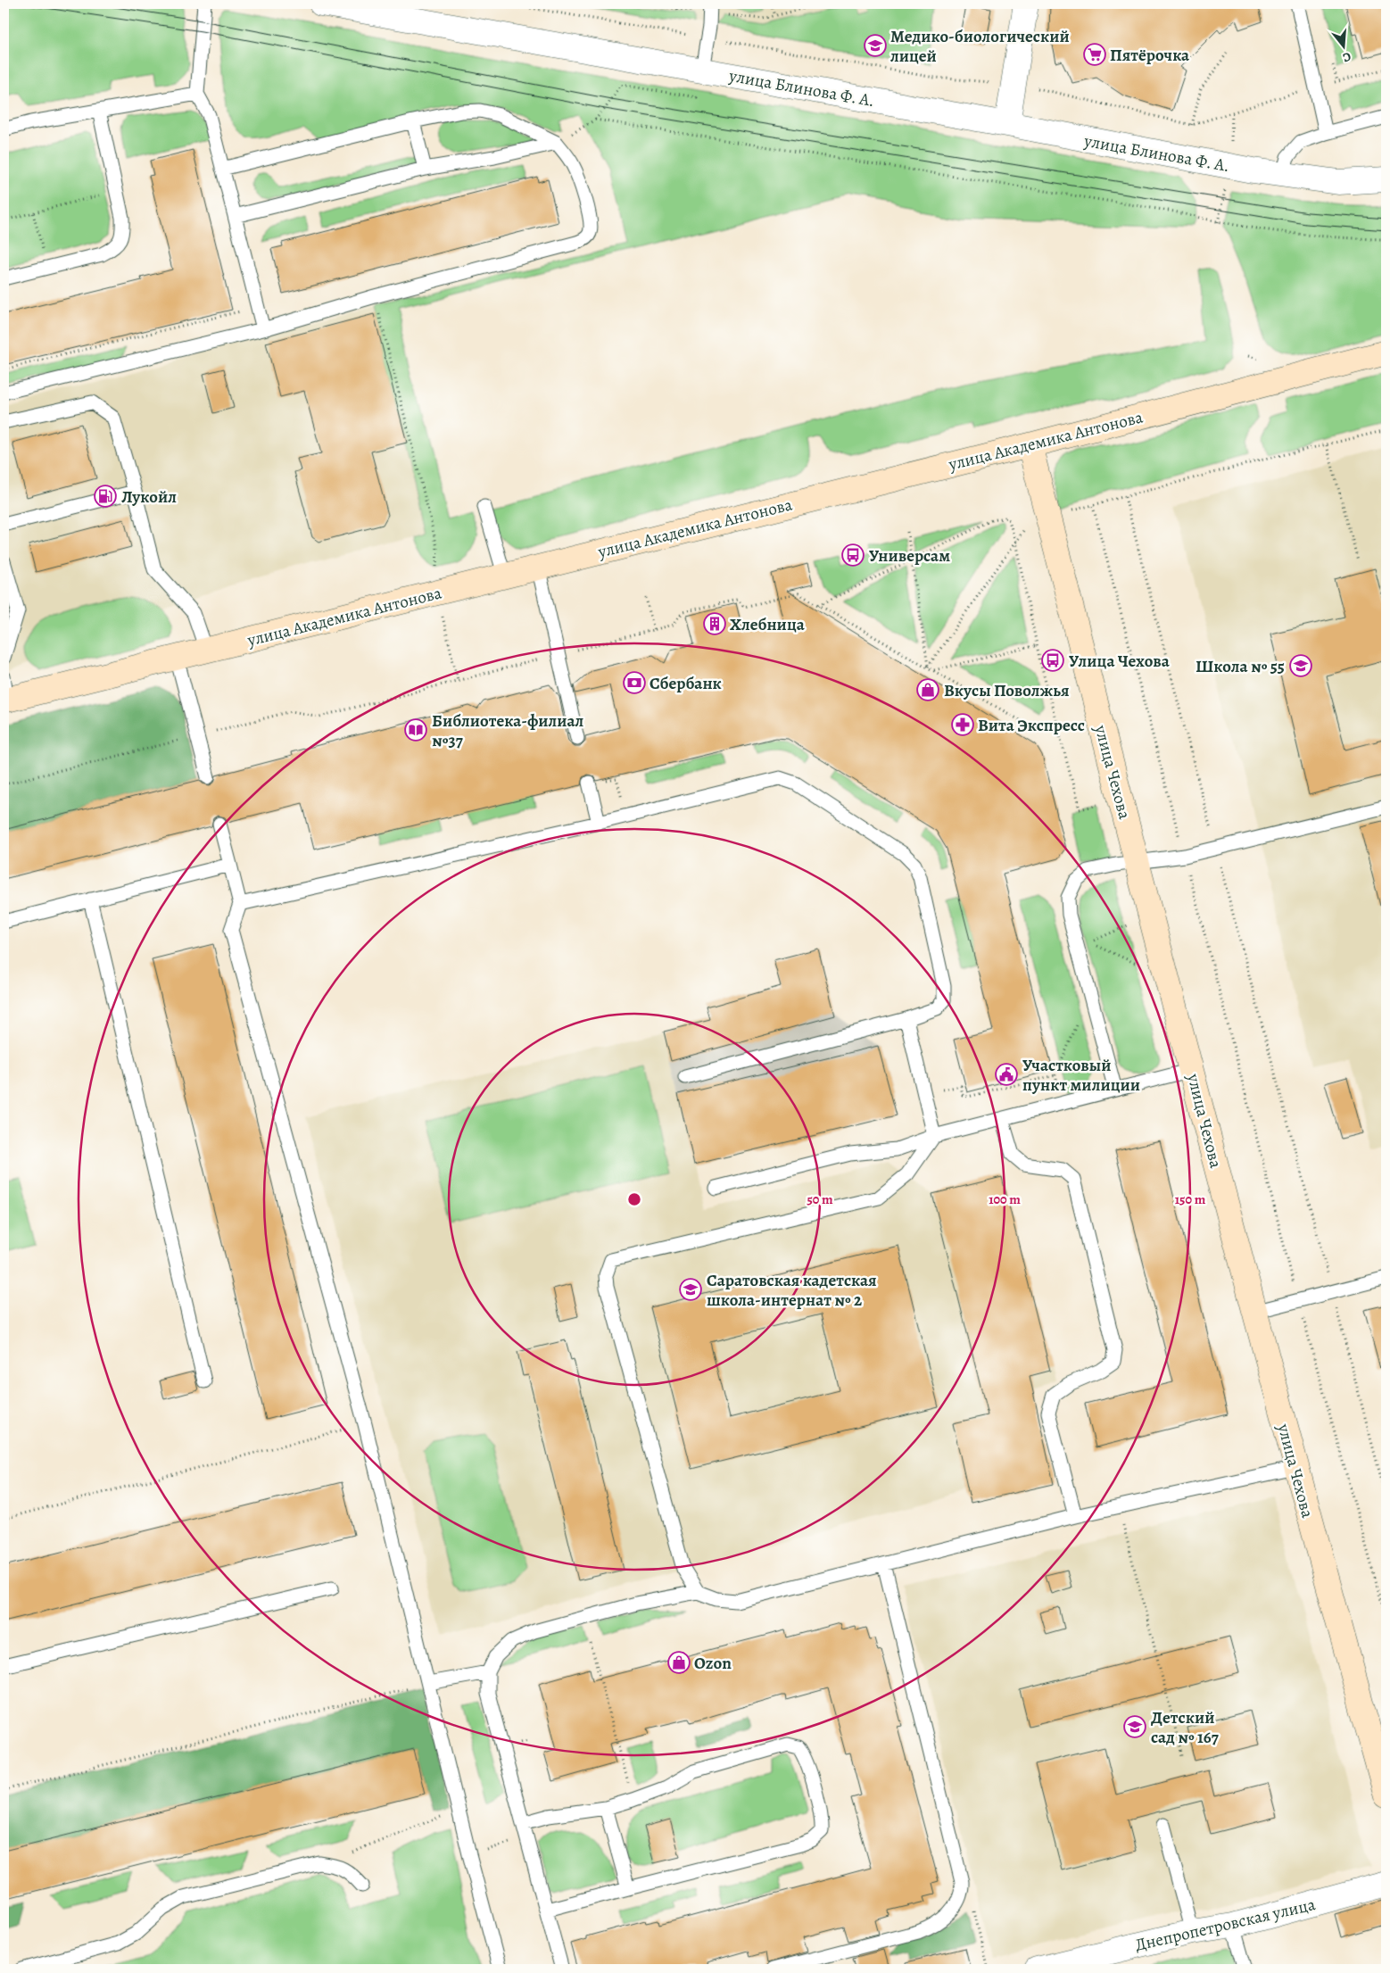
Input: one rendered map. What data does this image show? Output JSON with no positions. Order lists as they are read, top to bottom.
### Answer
{
  "streets": {
    "main road": ["улица Академика Антонова", "улица Чехова"],
    "street": ["улица Блинова Ф. А.", "Днепропетровская улица"]
  },
  "crossings": [
    ["улица Академика Антонова", "улица Чехова"]
  ],
  "places": {
    "school or university": [
      "Медико-биологический лицей",
      "Школа № 55",
      "Саратовская кадетская школа-интернат № 2",
      "Детский сад № 167"
    ],
    "supermarket": ["Пятёрочка"],
    "fuel station": ["Лукойл"],
    "bus stop": ["Универсам", "Улица Чехова"],
    "building": ["Хлебница"],
    "bank": ["Сбербанк"],
    "shop": ["Вкусы Поволжья", "Ozon"],
    "pharmacy": ["Вита Экспресс"],
    "library": ["Библиотека-филиал №37"],
    "public building": ["Участковый пункт милиции"]
  },
  "north": "bottom",
  "rings": ["50 m", "100 m", "150 m"]
}
